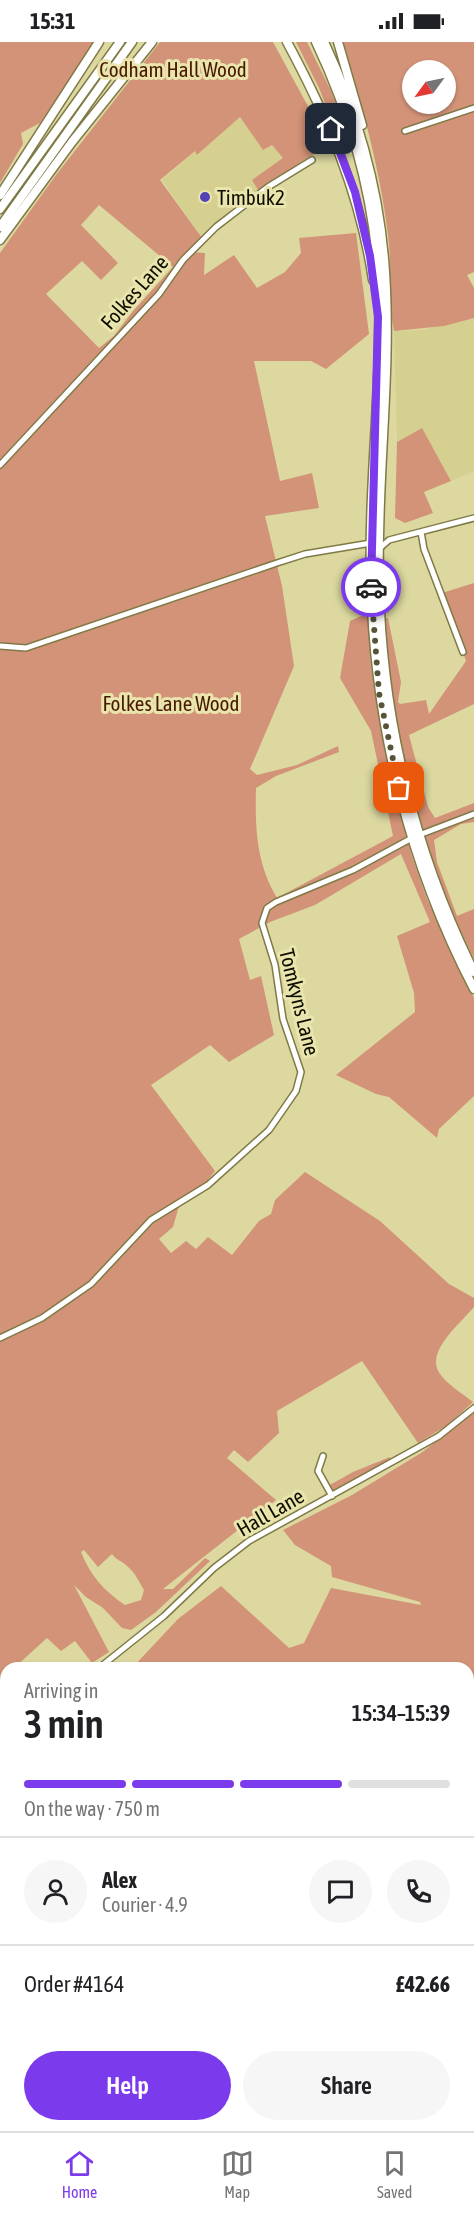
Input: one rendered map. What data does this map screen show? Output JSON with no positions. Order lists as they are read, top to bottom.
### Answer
{
  "streets": {
    "street": ["Folkes Lane", "Tomkyns Lane", "Hall Lane"]
  },
  "parks": ["Codham Hall Wood", "Folkes Lane Wood"],
  "places": ["Timbuk2"],
  "north": "bottom left",
  "page": {
    "status": "15:31",
    "heading": ["3 min", "Arriving in", "15:34–15:39"],
    "panel": [
      "Alex",
      "Courier · 4.9",
      "Order #4164",
      "£42.66"
    ],
    "bar": "On the way · 750 m",
    "buttons": ["Help", "Share"],
    "tabs": ["Home", "Map", "Saved"]
  }
}
